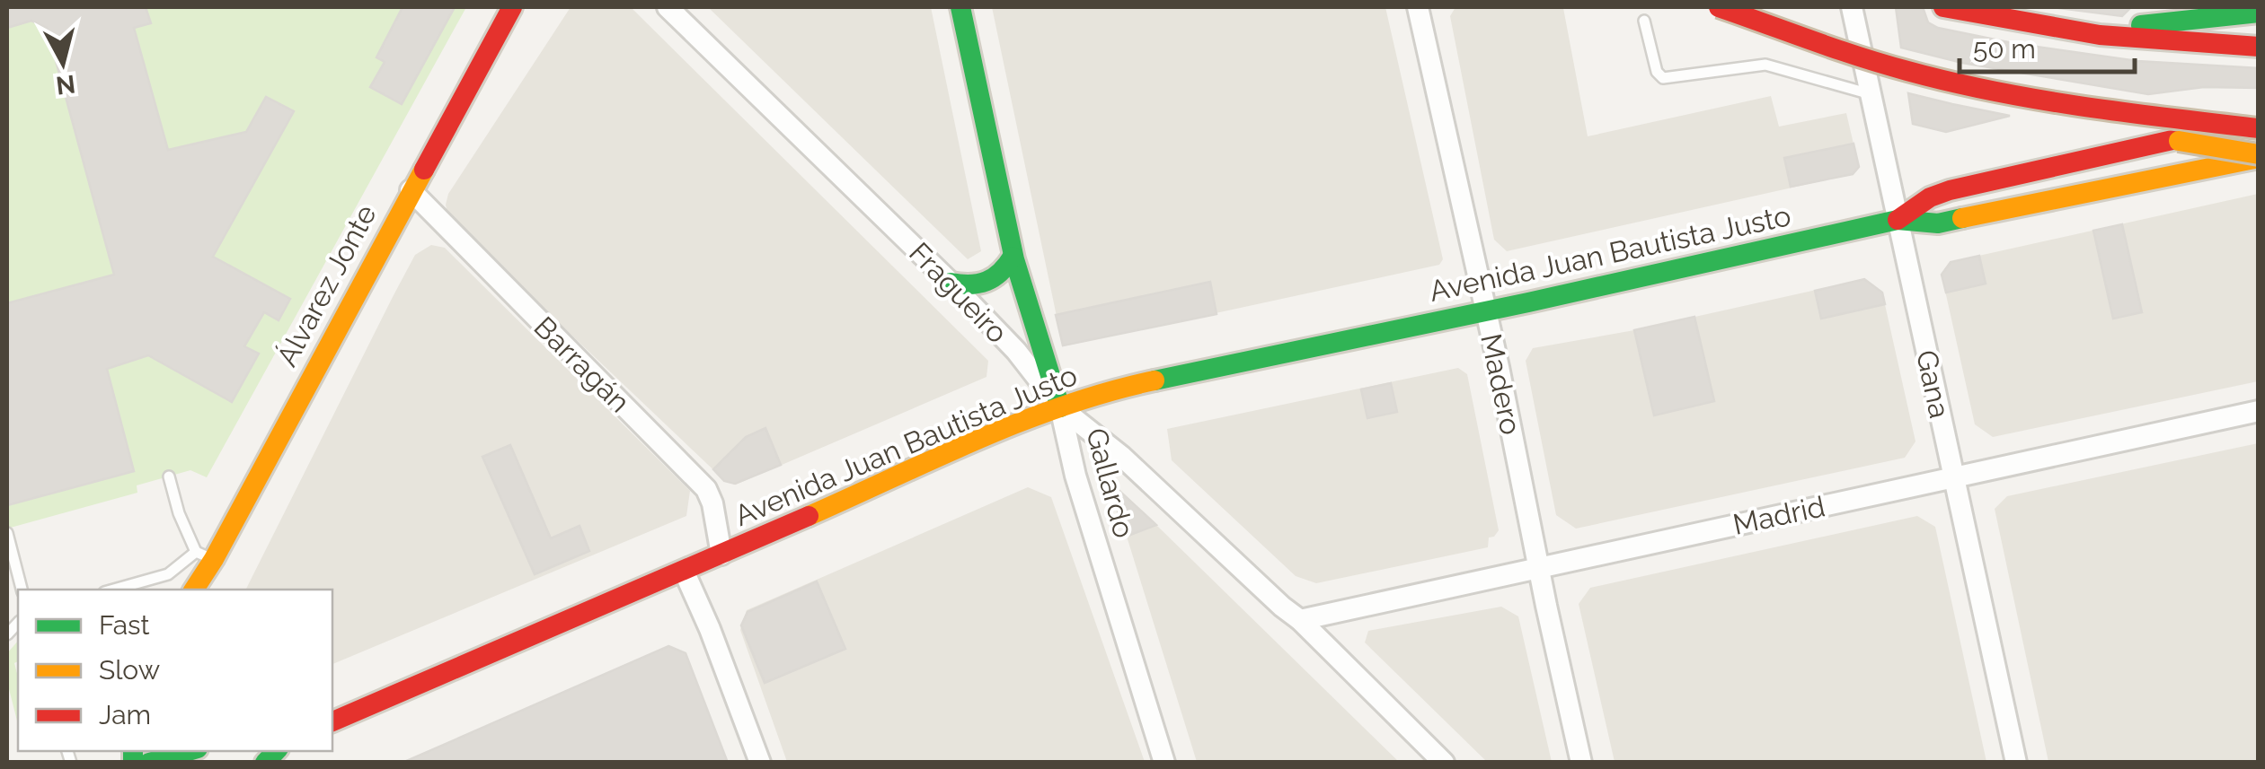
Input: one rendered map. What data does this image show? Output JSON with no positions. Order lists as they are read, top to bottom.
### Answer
{
  "streets": {
    "main road": ["Avenida Juan Bautista Justo", "Álvarez Jonte", "Gallardo"],
    "street": [
      "Fragueiro",
      "Barragán",
      "Madero",
      "Gana",
      "Madrid"
    ]
  },
  "crossings": [
    ["Avenida Juan Bautista Justo", "Fragueiro"],
    ["Avenida Juan Bautista Justo", "Barragán"],
    ["Avenida Juan Bautista Justo", "Madero"],
    ["Avenida Juan Bautista Justo", "Gana"],
    ["Avenida Juan Bautista Justo", "Gallardo"],
    ["Álvarez Jonte", "Barragán"],
    ["Fragueiro", "Gallardo"],
    ["Fragueiro", "Madrid"],
    ["Madero", "Madrid"],
    ["Gana", "Madrid"]
  ],
  "legend": ["Fast", "Slow", "Jam"],
  "scale_bar": "50 m",
  "north": "bottom"
}
